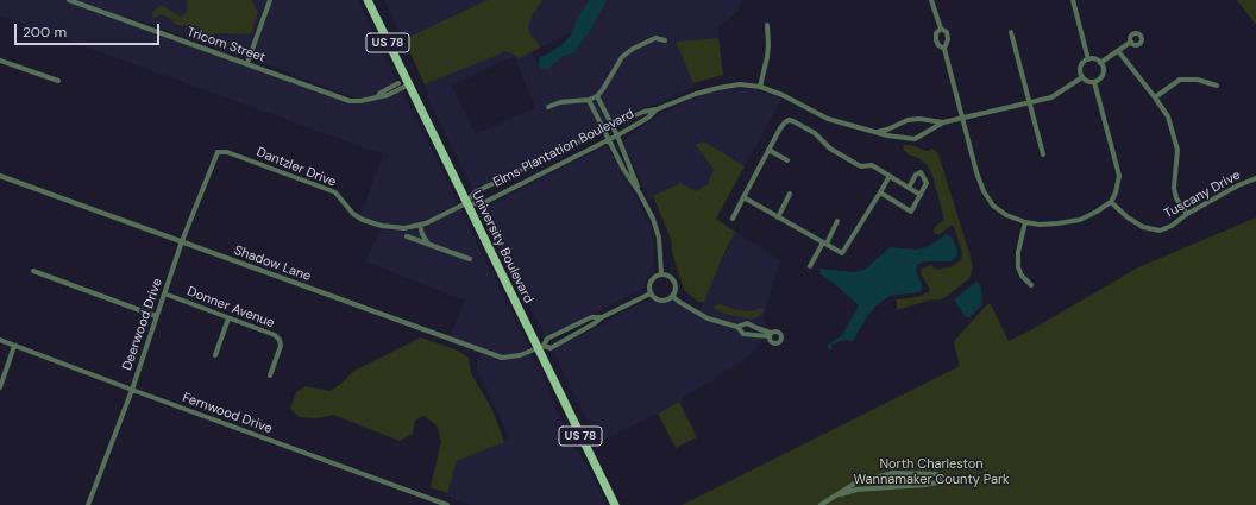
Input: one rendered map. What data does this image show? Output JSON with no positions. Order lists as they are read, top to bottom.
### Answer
{
  "streets": {
    "main road": ["US 78", "University Boulevard"],
    "street": [
      "Tricom Street",
      "Elms Plantation Boulevard",
      "Dantzler Drive",
      "Tuscany Drive",
      "Shadow Lane",
      "Donner Avenue",
      "Deerwood Drive",
      "Fernwood Drive"
    ]
  },
  "crossings": [
    ["Tricom Street", "University Boulevard"],
    ["Elms Plantation Boulevard", "Dantzler Drive"],
    ["Elms Plantation Boulevard", "University Boulevard"],
    ["Dantzler Drive", "University Boulevard"],
    ["Dantzler Drive", "Deerwood Drive"],
    ["University Boulevard", "Shadow Lane"],
    ["Shadow Lane", "Deerwood Drive"],
    ["Donner Avenue", "Deerwood Drive"],
    ["Deerwood Drive", "Fernwood Drive"]
  ],
  "parks": ["North Charleston Wannamaker County Park"],
  "scale_bar": "200 m"
}
